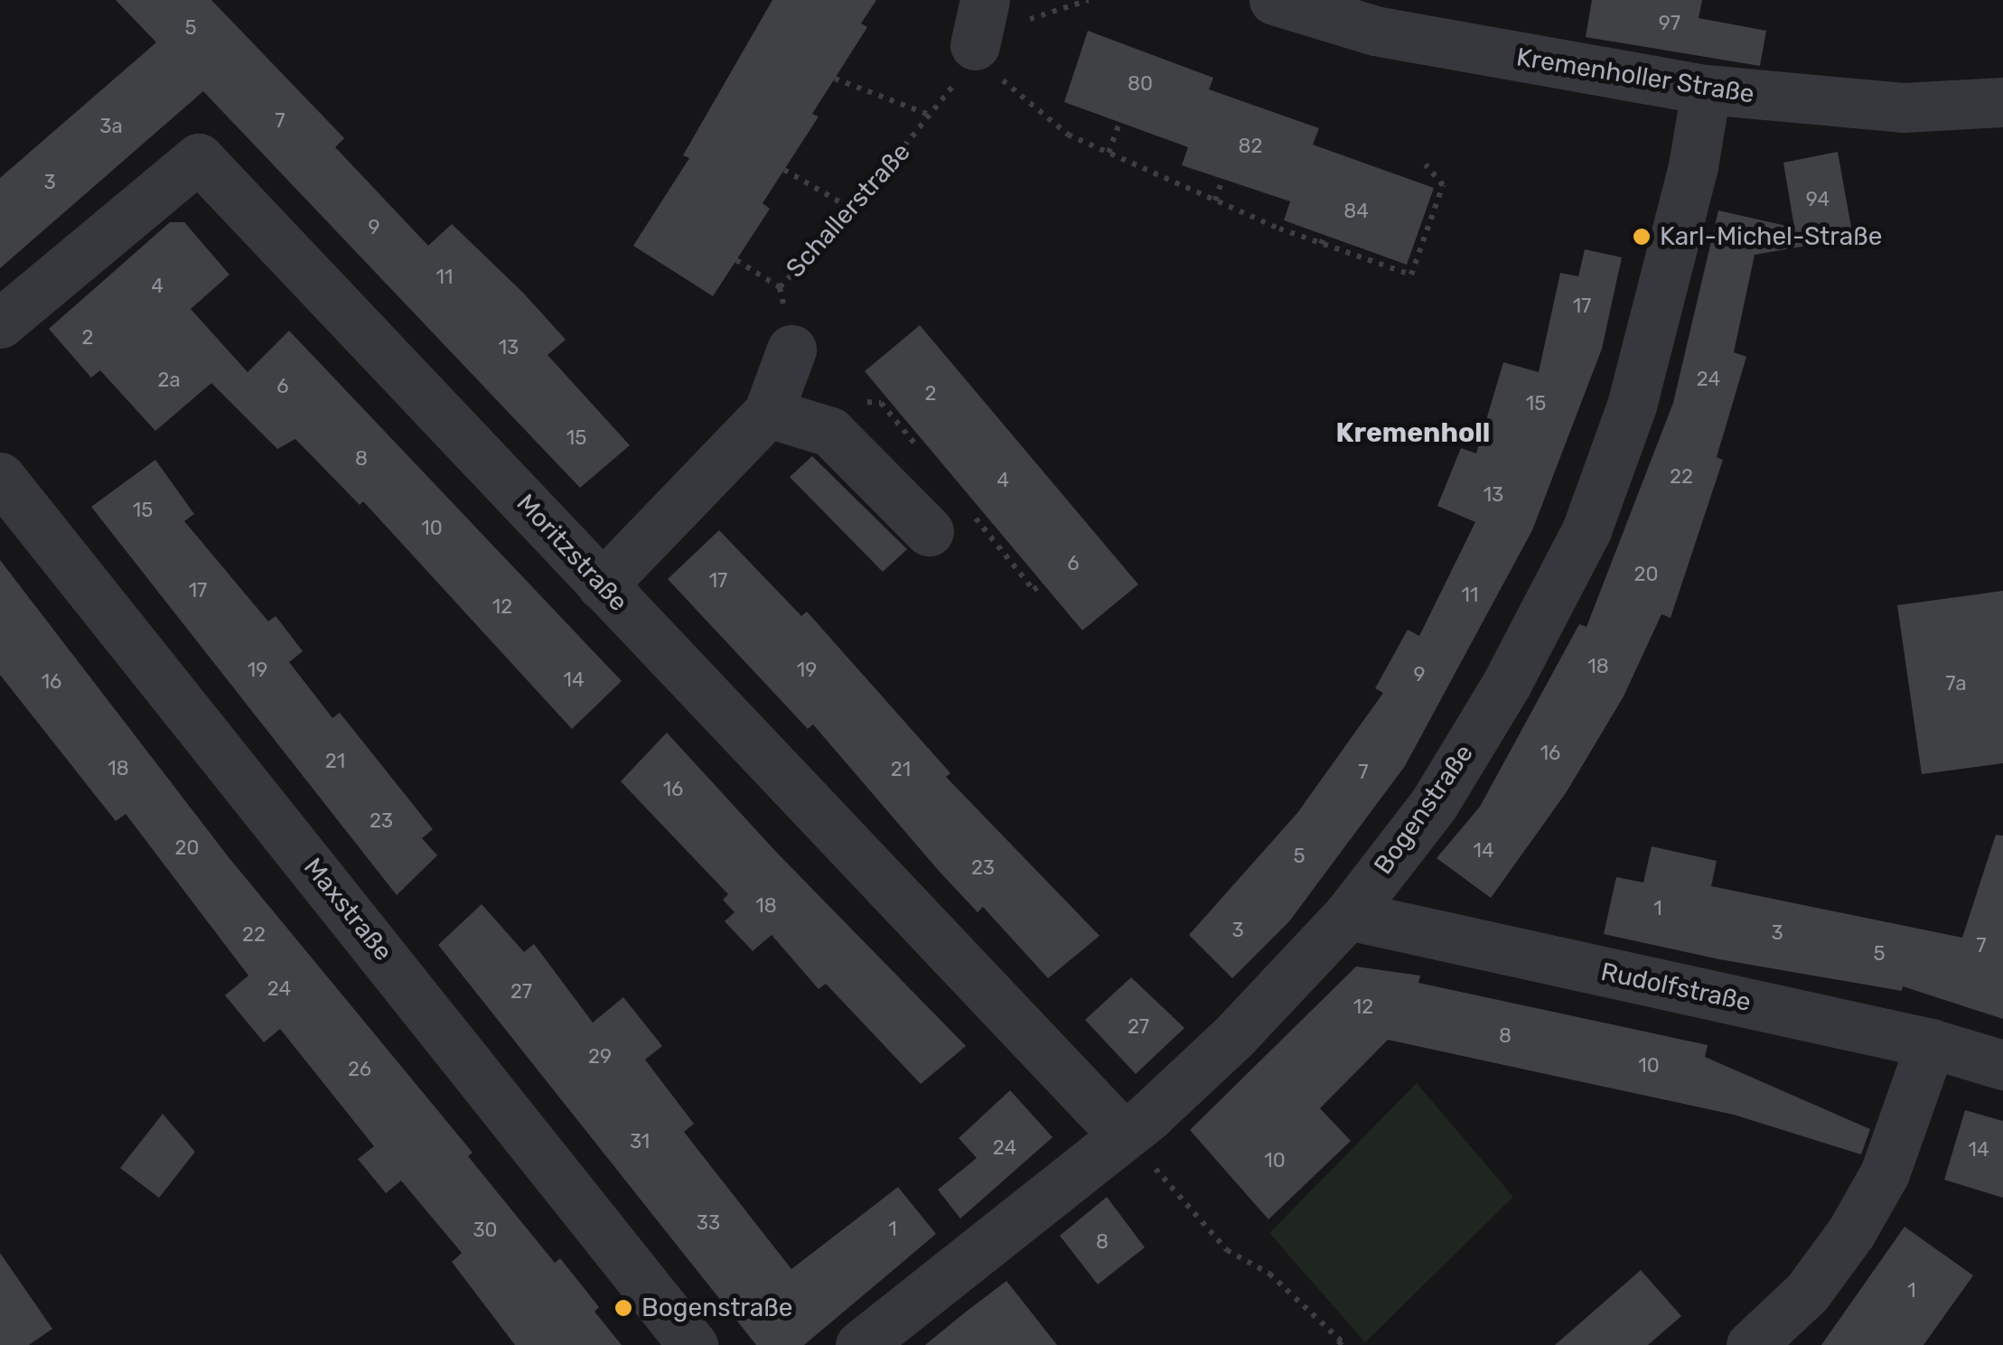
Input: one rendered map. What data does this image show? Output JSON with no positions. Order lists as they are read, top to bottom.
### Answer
{
  "streets": {
    "street": [
      "Kremenholler Straße",
      "Moritzstraße",
      "Bogenstraße",
      "Maxstraße",
      "Rudolfstraße"
    ],
    "path": ["Schallerstraße"]
  },
  "crossings": [
    ["Kremenholler Straße", "Bogenstraße"],
    ["Moritzstraße", "Bogenstraße"],
    ["Bogenstraße", "Rudolfstraße"]
  ],
  "districts": ["Kremenholl"],
  "places": ["Karl-Michel-Straße", "Bogenstraße"],
  "house_numbers": [
    "97",
    "5",
    "80",
    "7",
    "3a",
    "82",
    "3",
    "94",
    "84",
    "9",
    "11",
    "4",
    "17",
    "2",
    "13",
    "24",
    "2a",
    "6",
    "2",
    "15",
    "15",
    "8",
    "22",
    "4",
    "13",
    "15",
    "10",
    "6",
    "20",
    "17",
    "17",
    "11",
    "12",
    "18",
    "19",
    "19",
    "9",
    "14",
    "16",
    "7a",
    "16",
    "21",
    "18",
    "21",
    "7",
    "16",
    "23",
    "20",
    "14",
    "5",
    "23",
    "18",
    "1",
    "3",
    "3",
    "22",
    "7",
    "5",
    "24",
    "27",
    "12",
    "27",
    "8",
    "29",
    "10",
    "26",
    "31",
    "24",
    "14",
    "10",
    "33",
    "1",
    "30",
    "8",
    "1"
  ]
}
